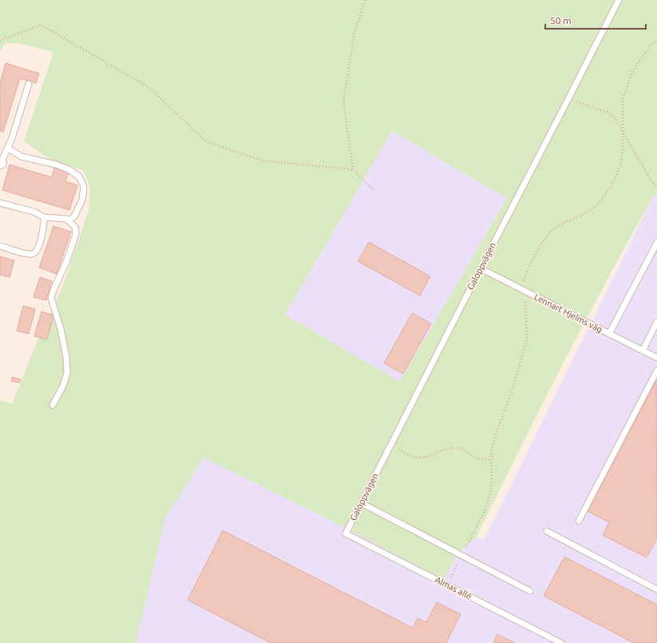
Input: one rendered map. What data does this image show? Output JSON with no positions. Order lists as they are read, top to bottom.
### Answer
{
  "streets": {
    "lane": ["Galoppvägen", "Lennart Hjelms väg", "Almas allé"]
  },
  "crossings": [
    ["Galoppvägen", "Lennart Hjelms väg"],
    ["Galoppvägen", "Almas allé"]
  ],
  "scale_bar": "50 m"
}
